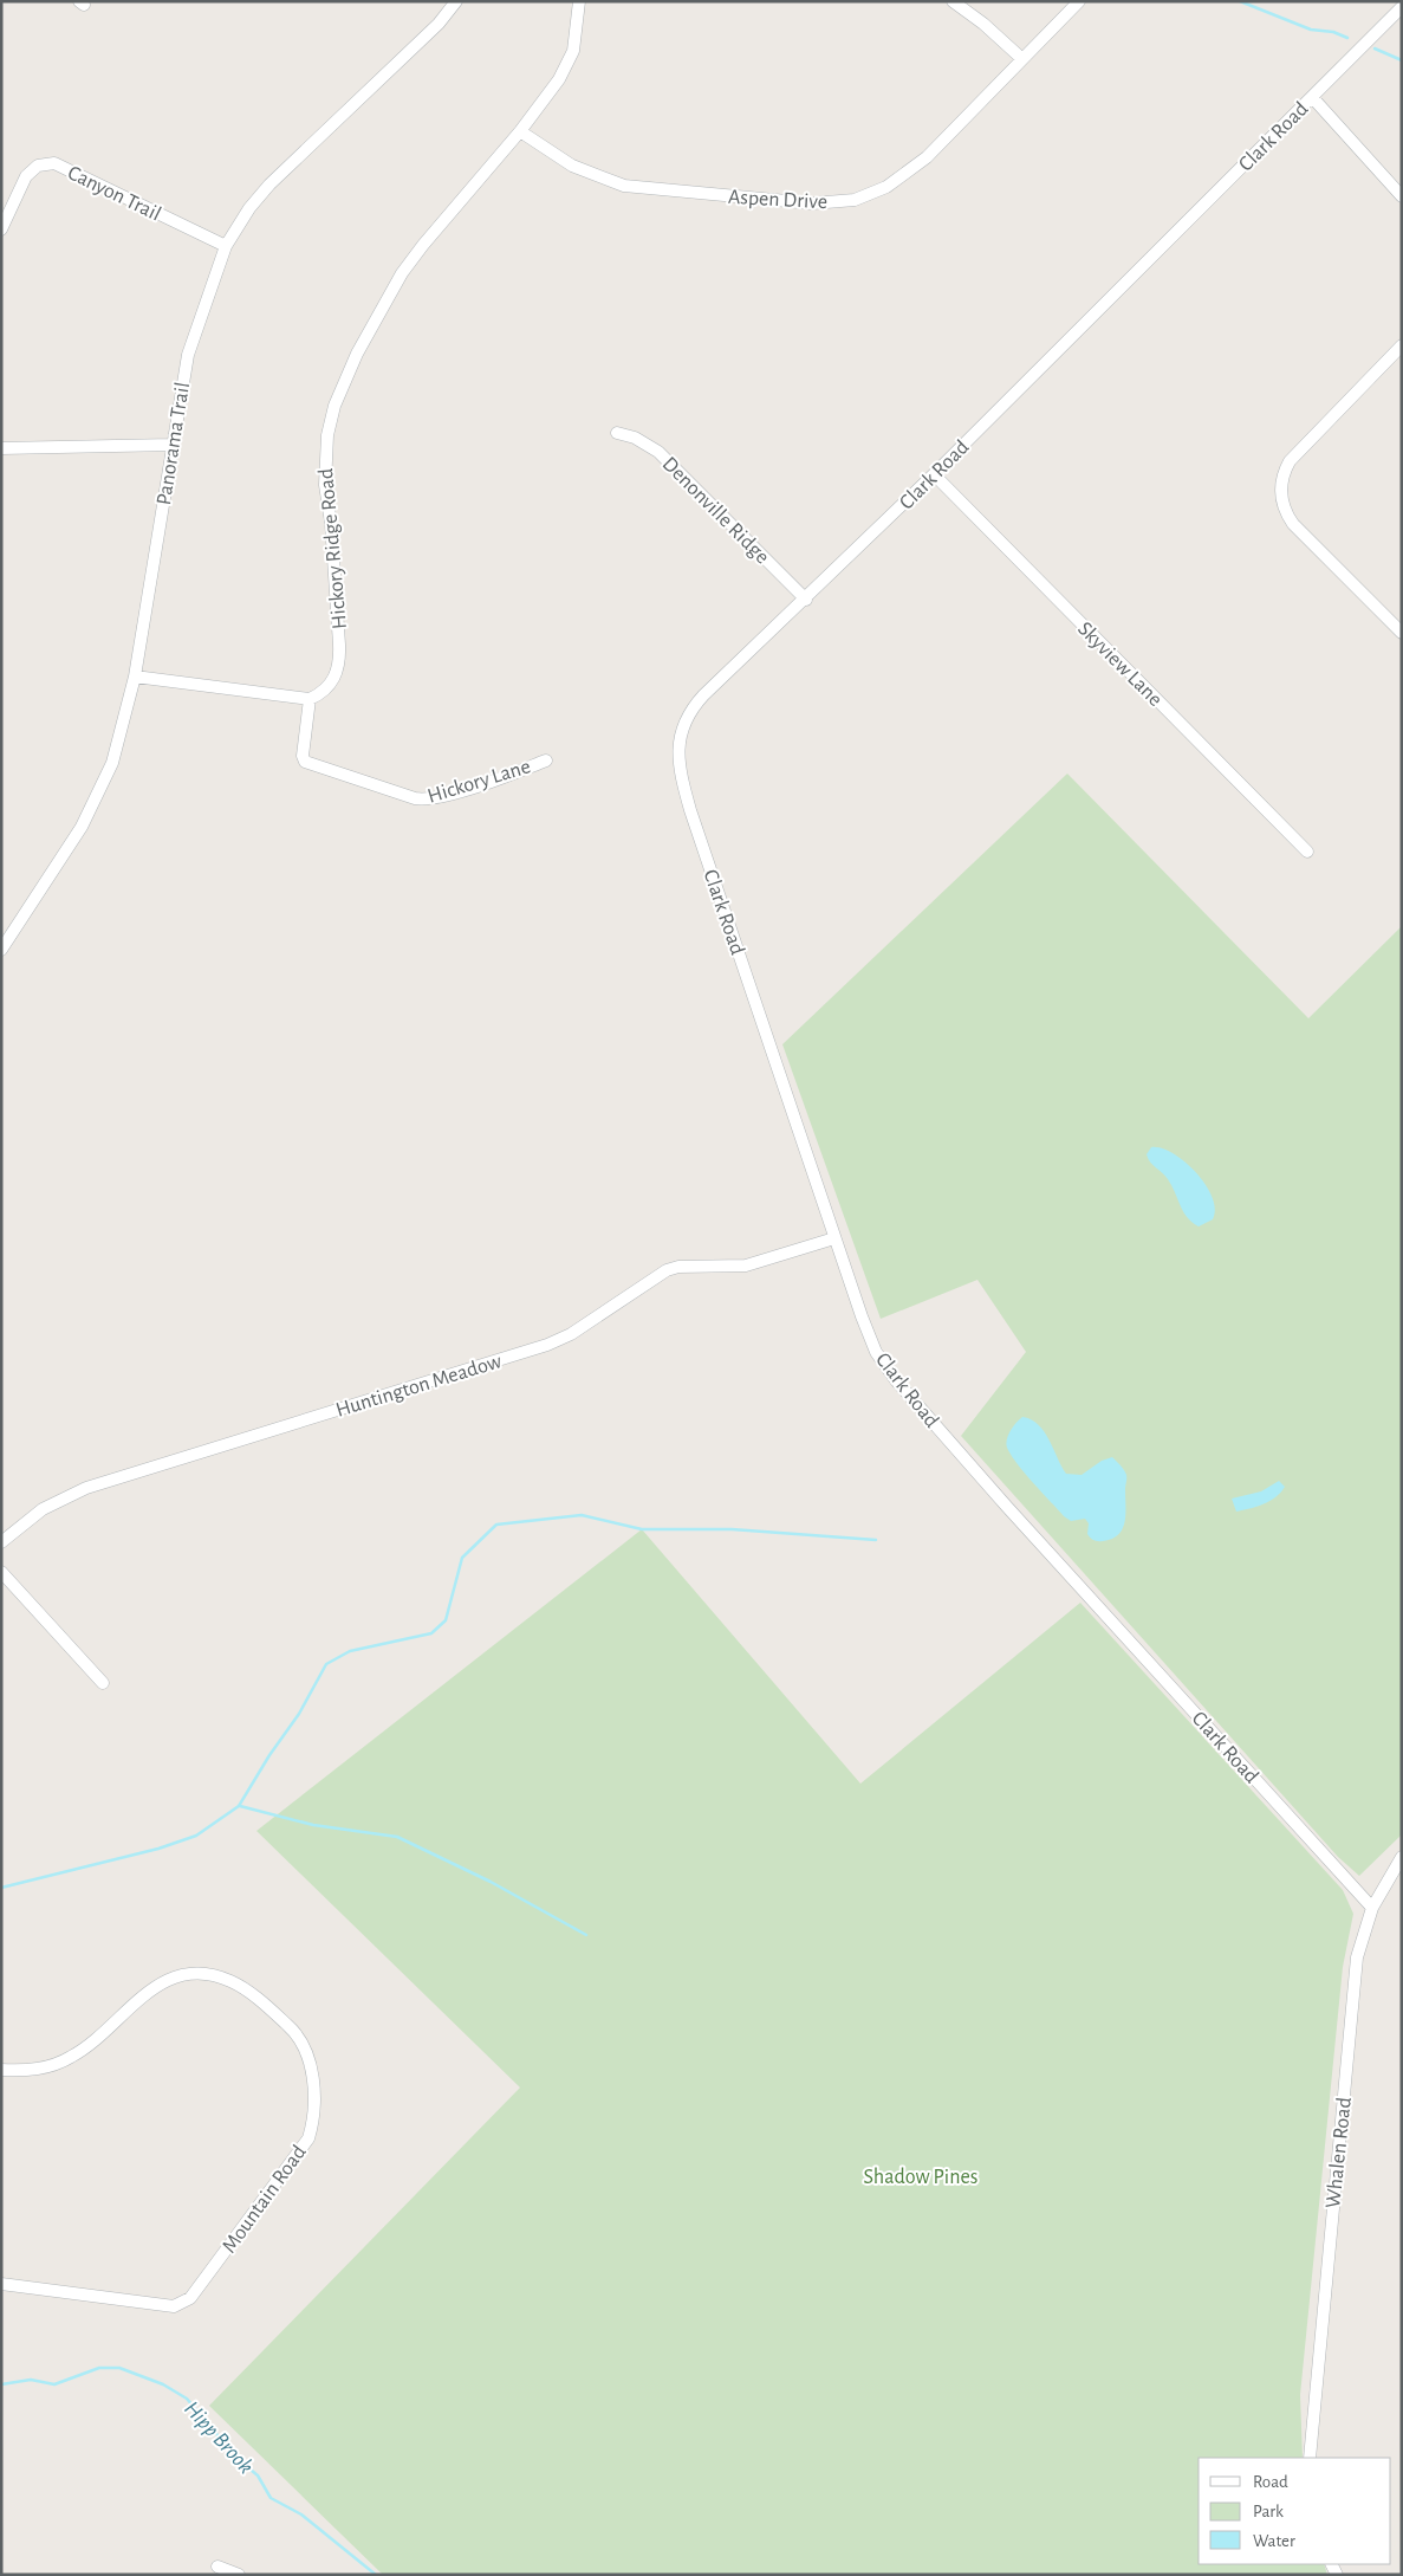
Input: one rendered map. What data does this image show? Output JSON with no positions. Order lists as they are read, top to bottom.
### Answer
{
  "streets": {
    "street": [
      "Clark Road",
      "Canyon Trail",
      "Aspen Drive",
      "Panorama Trail",
      "Denonville Ridge",
      "Hickory Ridge Road",
      "Skyview Lane",
      "Hickory Lane",
      "Huntington Meadow",
      "Whalen Road",
      "Mountain Road"
    ]
  },
  "crossings": [
    ["Clark Road", "Denonville Ridge"],
    ["Clark Road", "Skyview Lane"],
    ["Clark Road", "Huntington Meadow"],
    ["Clark Road", "Whalen Road"],
    ["Canyon Trail", "Panorama Trail"],
    ["Aspen Drive", "Hickory Ridge Road"],
    ["Hickory Ridge Road", "Hickory Lane"]
  ],
  "water": ["Hipp Brook"],
  "parks": ["Shadow Pines"],
  "legend": ["Road", "Park", "Water"]
}
